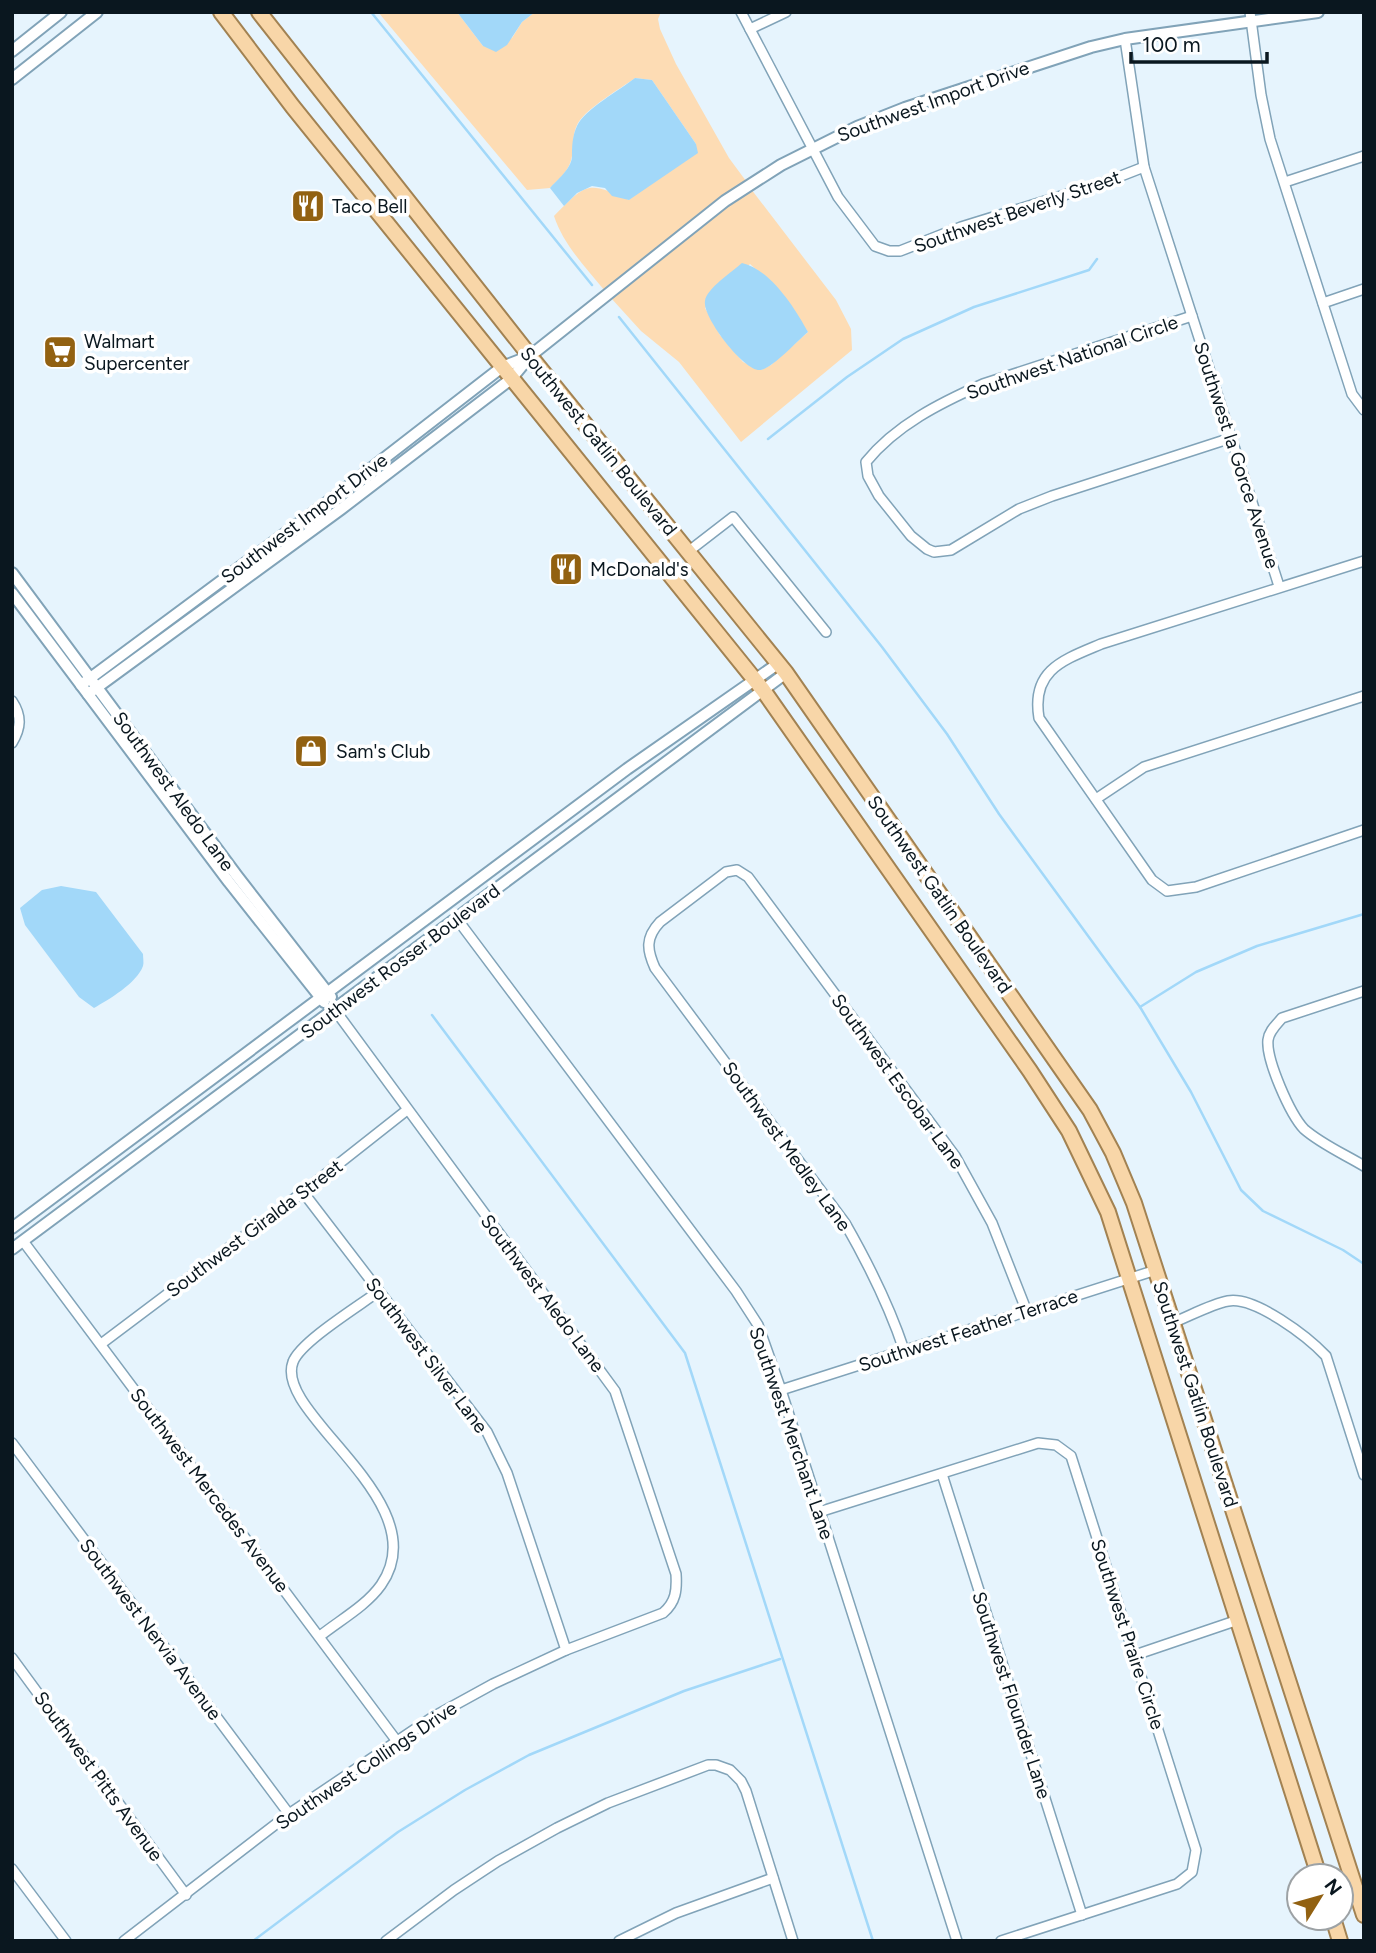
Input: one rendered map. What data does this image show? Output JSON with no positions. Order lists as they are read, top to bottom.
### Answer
{
  "streets": {
    "main road": ["Southwest Gatlin Boulevard"],
    "street": [
      "Southwest Import Drive",
      "Southwest Beverly Street",
      "Southwest National Circle",
      "Southwest la Gorce Avenue",
      "Southwest Aledo Lane",
      "Southwest Rosser Boulevard",
      "Southwest Escobar Lane",
      "Southwest Medley Lane",
      "Southwest Giralda Street",
      "Southwest Feather Terrace",
      "Southwest Silver Lane",
      "Southwest Merchant Lane",
      "Southwest Mercedes Avenue",
      "Southwest Nervia Avenue",
      "Southwest Praire Circle",
      "Southwest Flounder Lane",
      "Southwest Collings Drive",
      "Southwest Pitts Avenue"
    ]
  },
  "crossings": [
    ["Southwest Import Drive", "Southwest Beverly Street"],
    ["Southwest Import Drive", "Southwest Gatlin Boulevard"],
    ["Southwest Import Drive", "Southwest la Gorce Avenue"],
    ["Southwest Import Drive", "Southwest Aledo Lane"],
    ["Southwest Beverly Street", "Southwest la Gorce Avenue"],
    ["Southwest National Circle", "Southwest la Gorce Avenue"],
    ["Southwest Gatlin Boulevard", "Southwest Rosser Boulevard"],
    ["Southwest Gatlin Boulevard", "Southwest Feather Terrace"],
    ["Southwest Aledo Lane", "Southwest Rosser Boulevard"],
    ["Southwest Aledo Lane", "Southwest Giralda Street"],
    ["Southwest Aledo Lane", "Southwest Collings Drive"],
    ["Southwest Rosser Boulevard", "Southwest Merchant Lane"],
    ["Southwest Rosser Boulevard", "Southwest Mercedes Avenue"],
    ["Southwest Escobar Lane", "Southwest Medley Lane"],
    ["Southwest Escobar Lane", "Southwest Feather Terrace"],
    ["Southwest Medley Lane", "Southwest Feather Terrace"],
    ["Southwest Giralda Street", "Southwest Silver Lane"],
    ["Southwest Giralda Street", "Southwest Mercedes Avenue"],
    ["Southwest Feather Terrace", "Southwest Merchant Lane"],
    ["Southwest Silver Lane", "Southwest Collings Drive"],
    ["Southwest Merchant Lane", "Southwest Praire Circle"],
    ["Southwest Mercedes Avenue", "Southwest Collings Drive"],
    ["Southwest Nervia Avenue", "Southwest Collings Drive"],
    ["Southwest Praire Circle", "Southwest Flounder Lane"],
    ["Southwest Collings Drive", "Southwest Pitts Avenue"]
  ],
  "places": {
    "restaurant": ["Taco Bell", "McDonald's"],
    "supermarket": ["Walmart Supercenter"],
    "shop": ["Sam's Club"]
  },
  "scale_bar": "100 m",
  "north": "top right"
}
